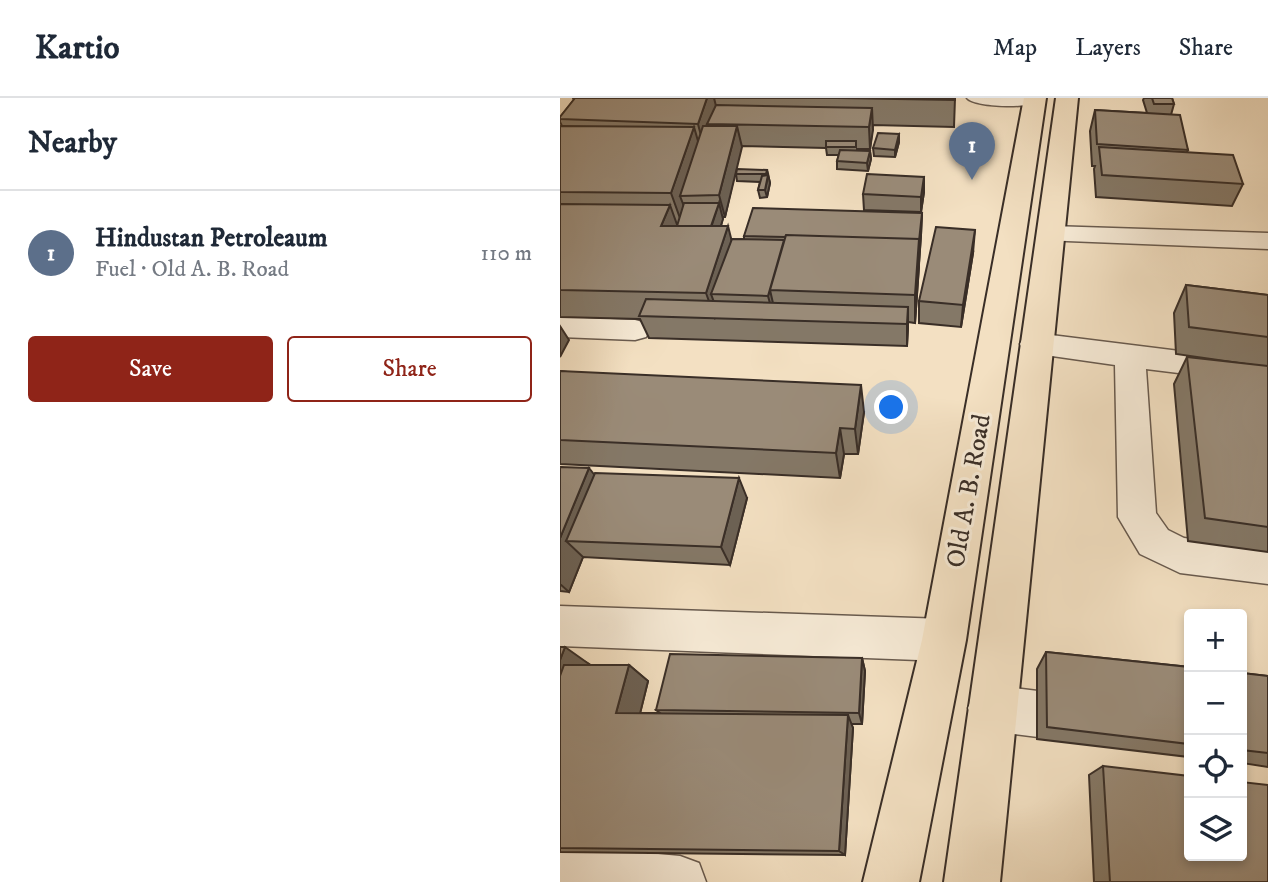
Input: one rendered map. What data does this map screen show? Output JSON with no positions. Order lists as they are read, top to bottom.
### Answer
{
  "streets": {
    "main road": ["Old A. B. Road"]
  },
  "page": {
    "header": "Kartio",
    "nav": ["Map", "Layers", "Share"],
    "heading": "Nearby",
    "pins": "1",
    "list": [
      {
        "mark": "1",
        "name": "Hindustan Petroleaum",
        "note": "Fuel · Old A. B. Road",
        "value": "110 m"
      }
    ],
    "buttons": ["Save", "Share"],
    "map_buttons": ["+", "−"]
  }
}
